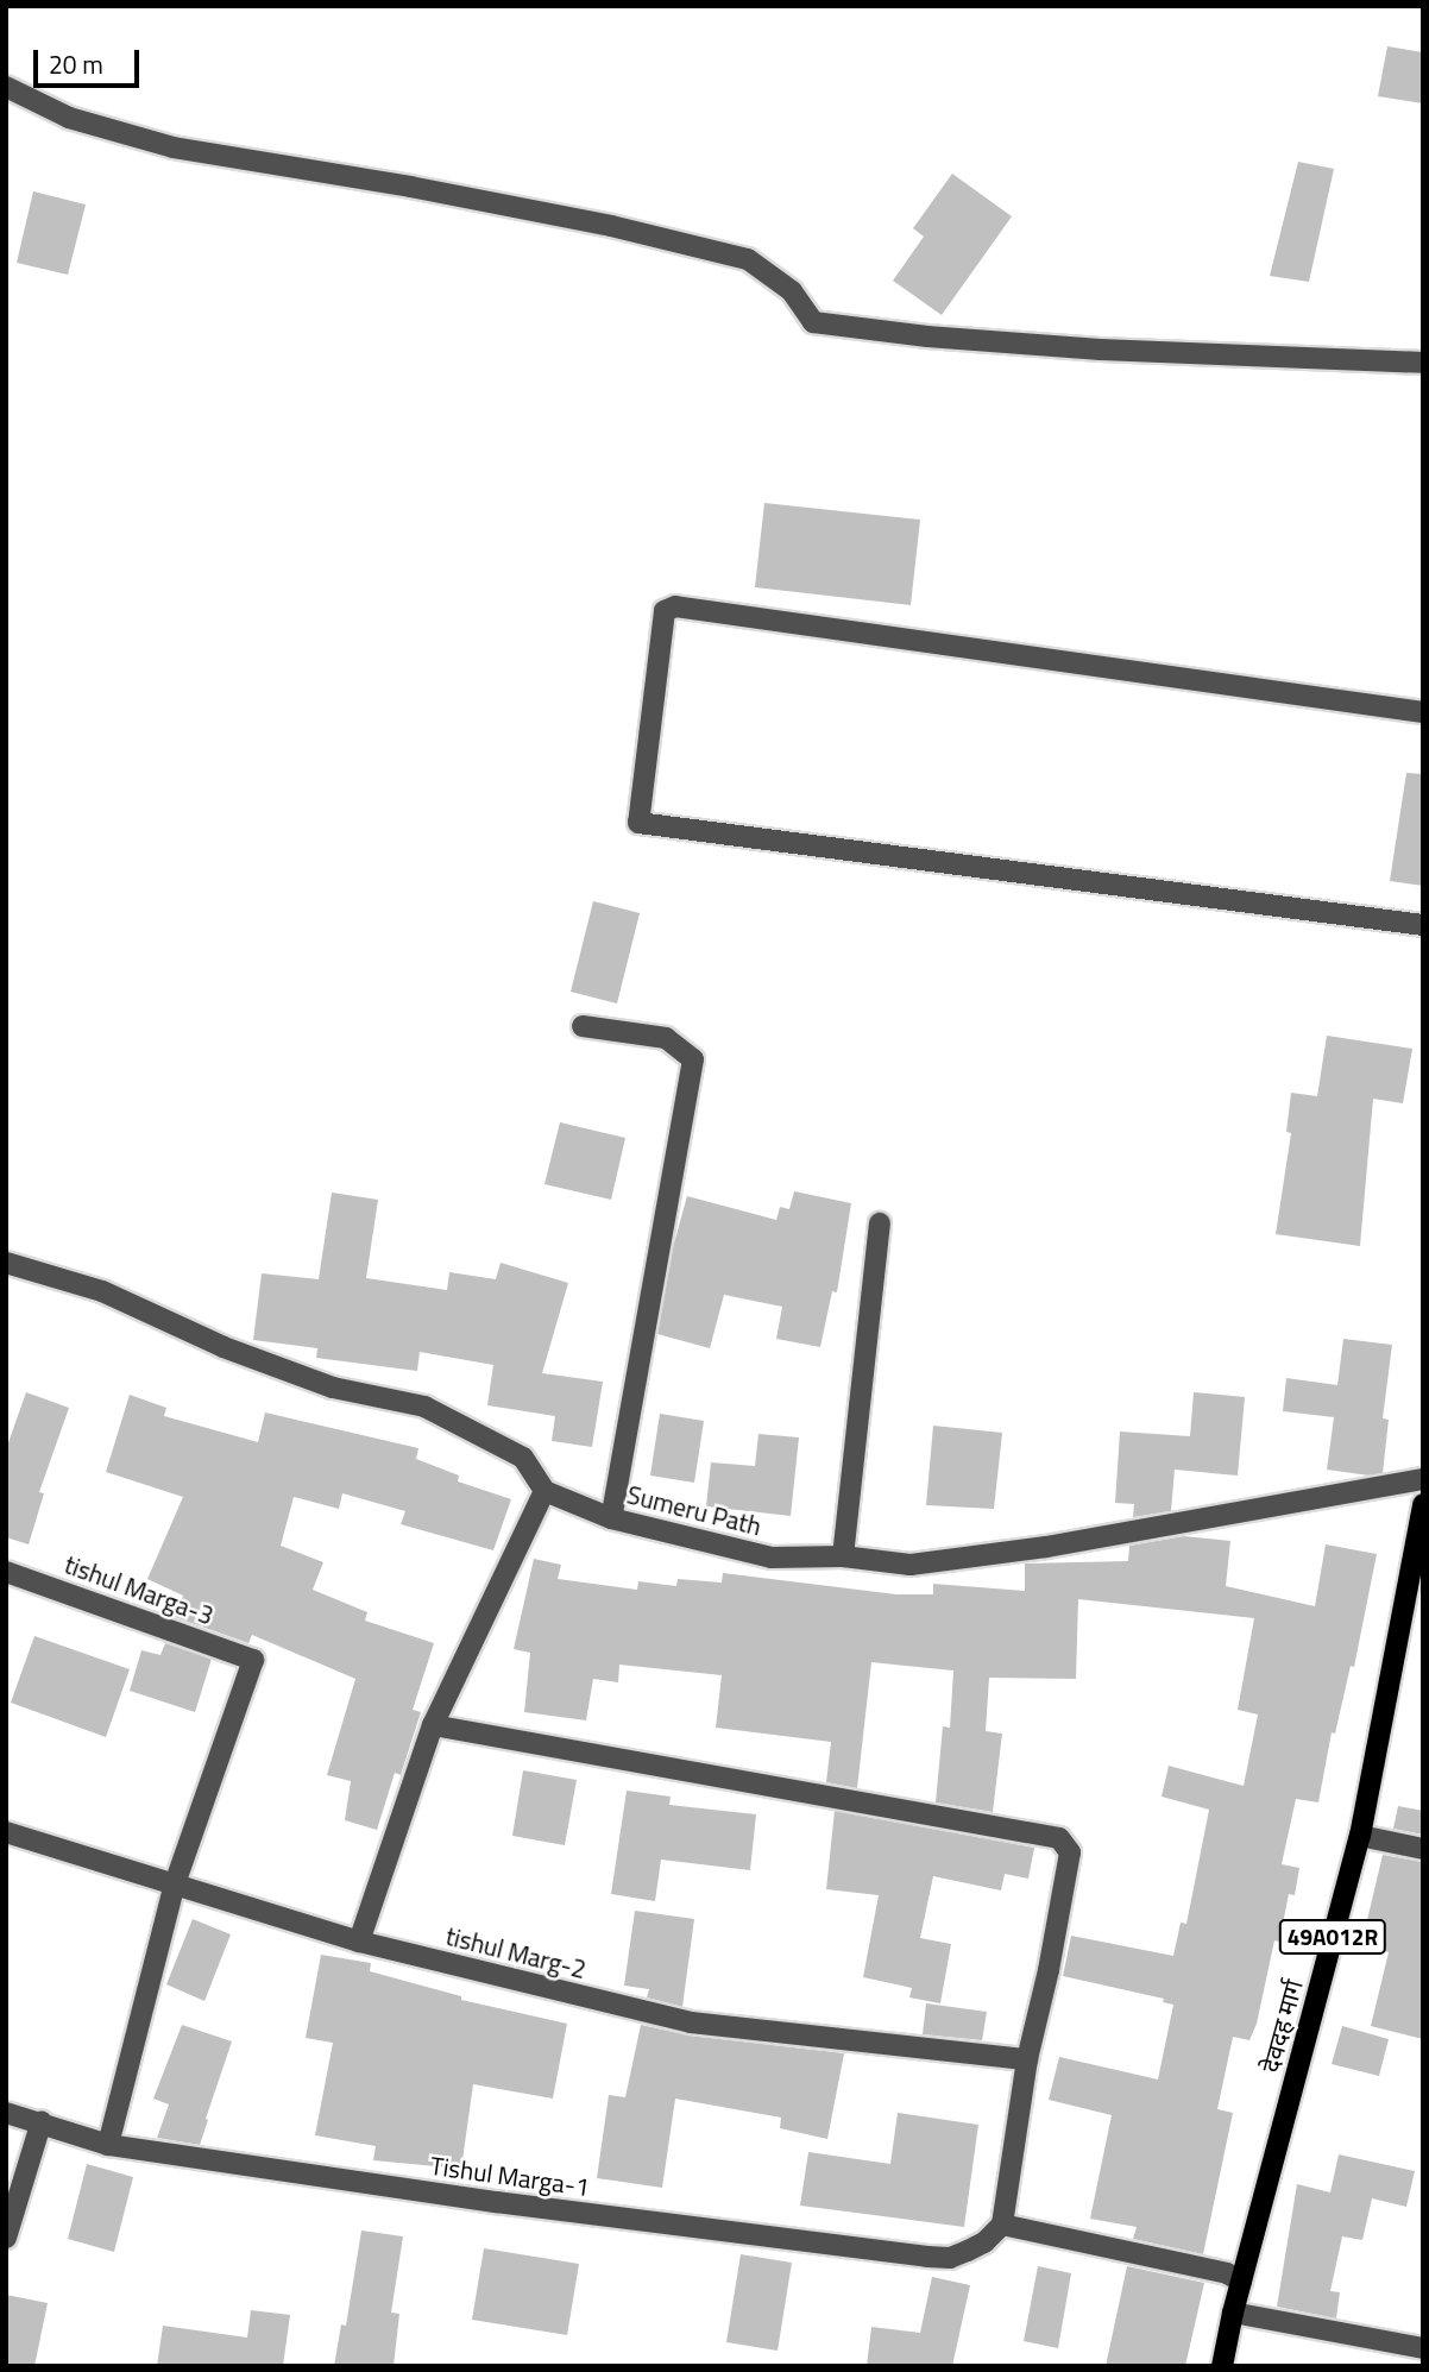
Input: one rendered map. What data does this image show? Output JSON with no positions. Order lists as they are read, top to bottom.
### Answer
{
  "streets": {
    "main road": ["49A012R", "देवदह मार्ग"],
    "street": [
      "Sumeru Path",
      "tishul Marga-3",
      "tishul Marg-2",
      "Tishul Marga-1"
    ]
  },
  "crossings": [
    ["tishul Marga-3", "tishul Marg-2"]
  ],
  "scale_bar": "20 m"
}
